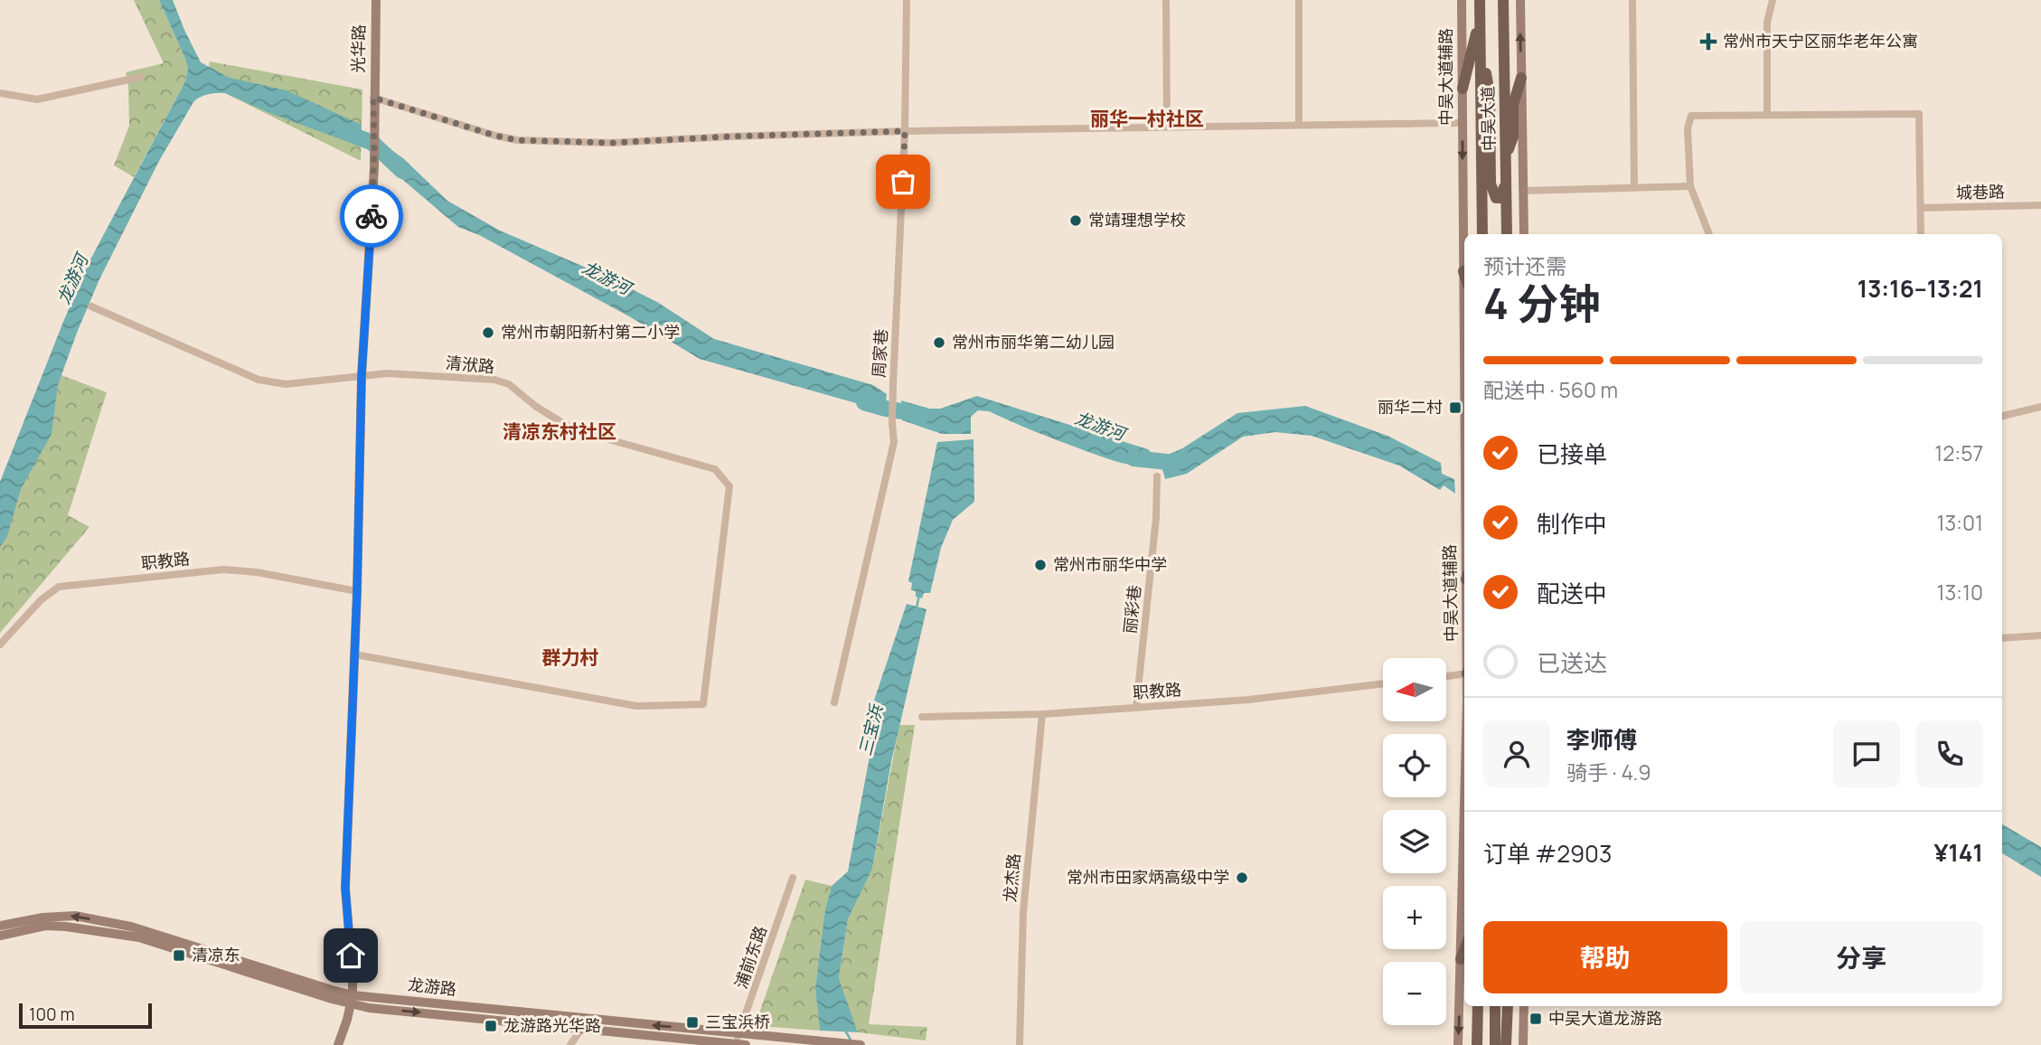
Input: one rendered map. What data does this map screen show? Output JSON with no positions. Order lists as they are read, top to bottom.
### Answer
{
  "streets": {
    "main road": [
      "光华路",
      "中吴大道辅路",
      "中吴大道",
      "龙游路"
    ],
    "street": [
      "城巷路",
      "周家巷",
      "清洑路",
      "职教路",
      "丽彩巷",
      "龙杰路",
      "浦前东路"
    ]
  },
  "crossings": [
    ["光华路", "清洑路"],
    ["光华路", "职教路"],
    ["光华路", "龙游路"],
    ["职教路", "丽彩巷"],
    ["职教路", "龙杰路"],
    ["浦前东路", "龙游路"]
  ],
  "districts": ["丽华一村社区", "清凉东村社区", "群力村"],
  "water": ["龙游河", "三宝浜"],
  "places": {
    "health": ["常州市天宁区丽华老年公寓"],
    "other": [
      "常靖理想学校",
      "常州市朝阳新村第二小学",
      "常州市丽华第二幼儿园",
      "常州市丽华中学",
      "常州市田家炳高级中学"
    ],
    "transit": [
      "丽华二村",
      "清凉东",
      "中吴大道龙游路",
      "三宝浜桥",
      "龙游路光华路"
    ]
  },
  "scale_bar": "100 m",
  "north": "left",
  "page": {
    "heading": ["4 分钟", "预计还需", "13:16–13:21"],
    "panel": [
      "李师傅",
      "骑手 · 4.9",
      "订单 #2903",
      "¥141"
    ],
    "bar": "配送中 · 560 m",
    "list": [
      ["已接单", "12:57"],
      ["制作中", "13:01"],
      ["配送中", "13:10"],
      "已送达"
    ],
    "map_buttons": ["+", "−"],
    "buttons": ["帮助", "分享"],
    "scale": "100 m"
  }
}
